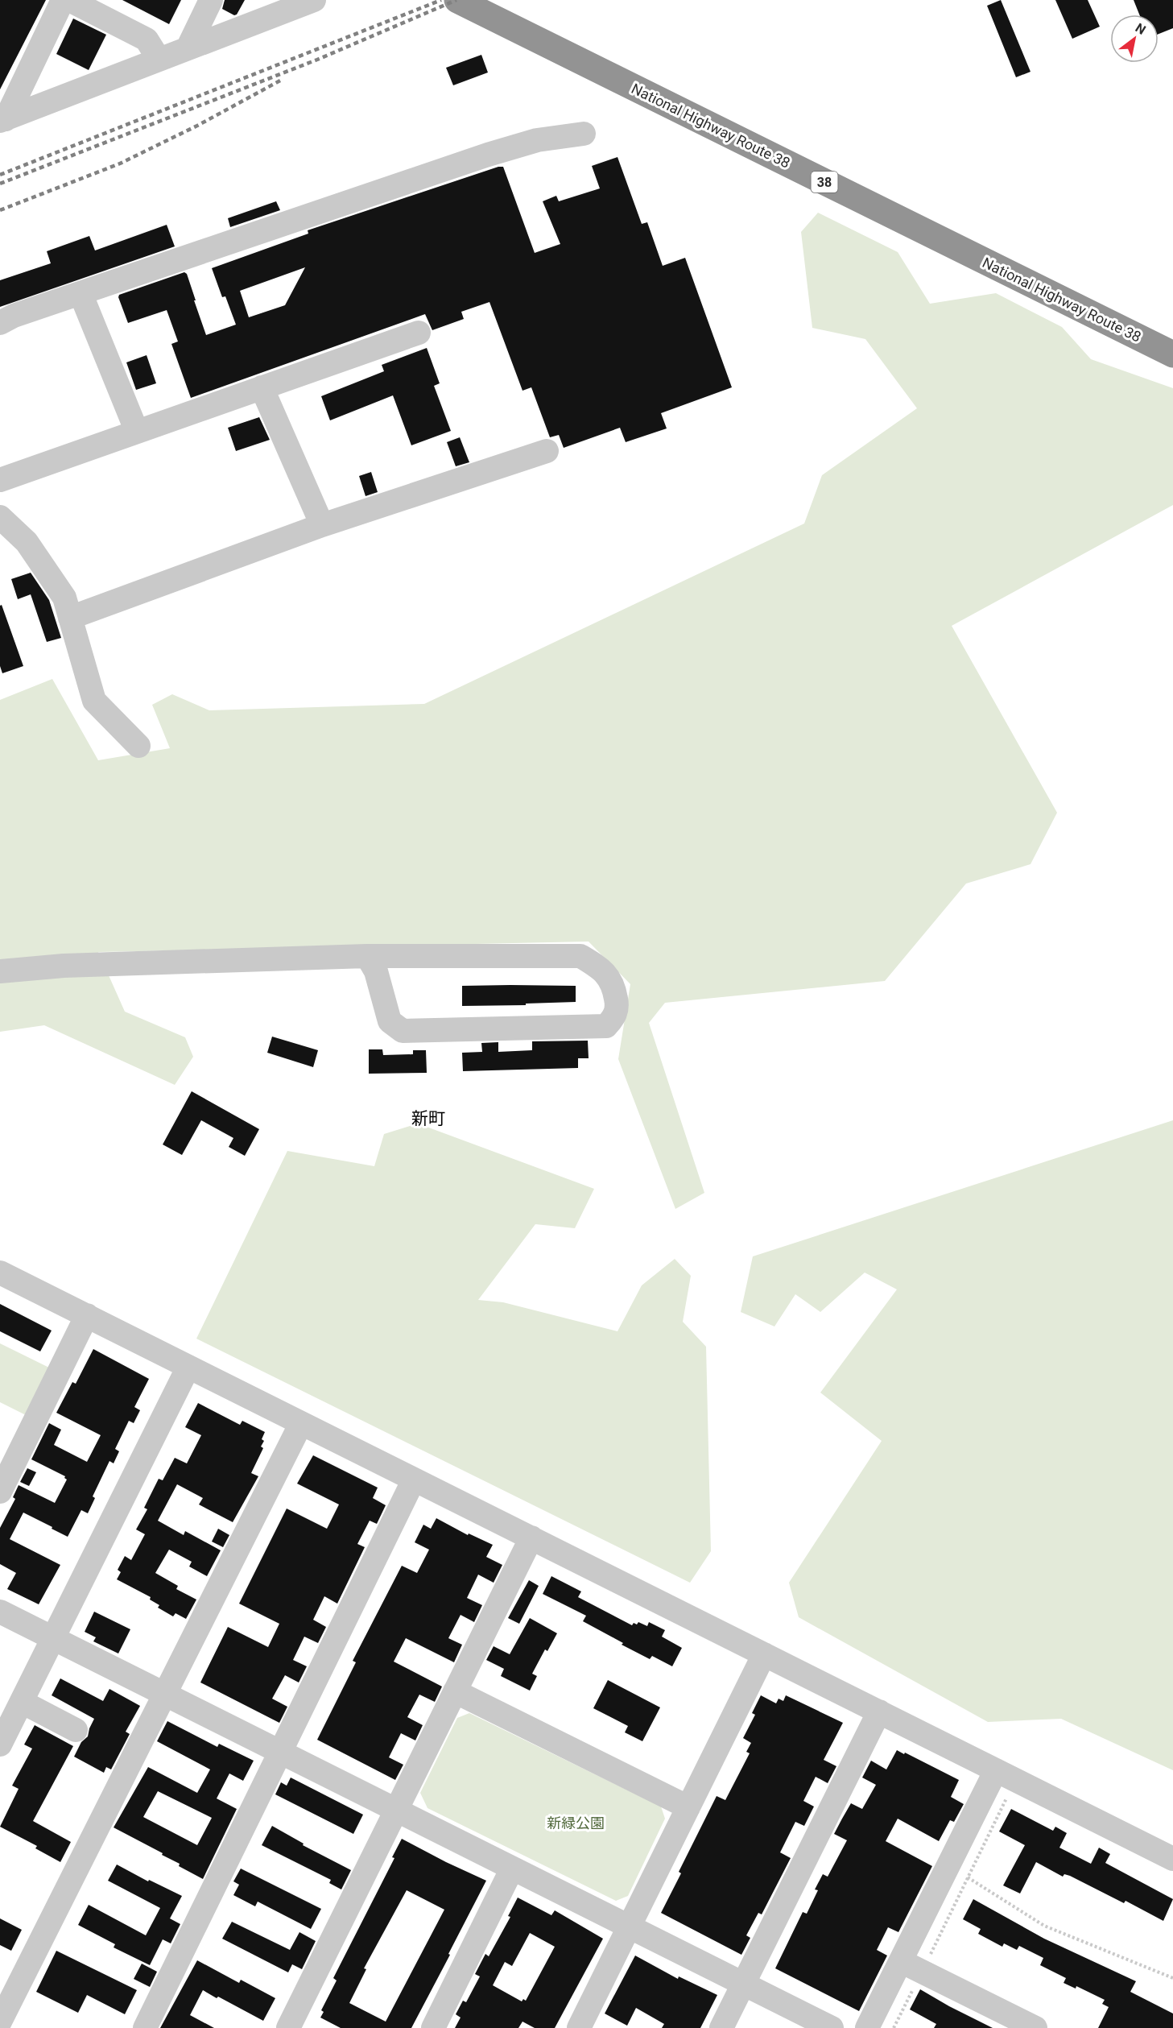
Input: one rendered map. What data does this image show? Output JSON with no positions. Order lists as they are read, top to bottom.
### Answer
{
  "streets": {
    "highway": ["National Highway Route 38", "38"]
  },
  "districts": ["新町"],
  "parks": ["新緑公園"],
  "north": "top right"
}
